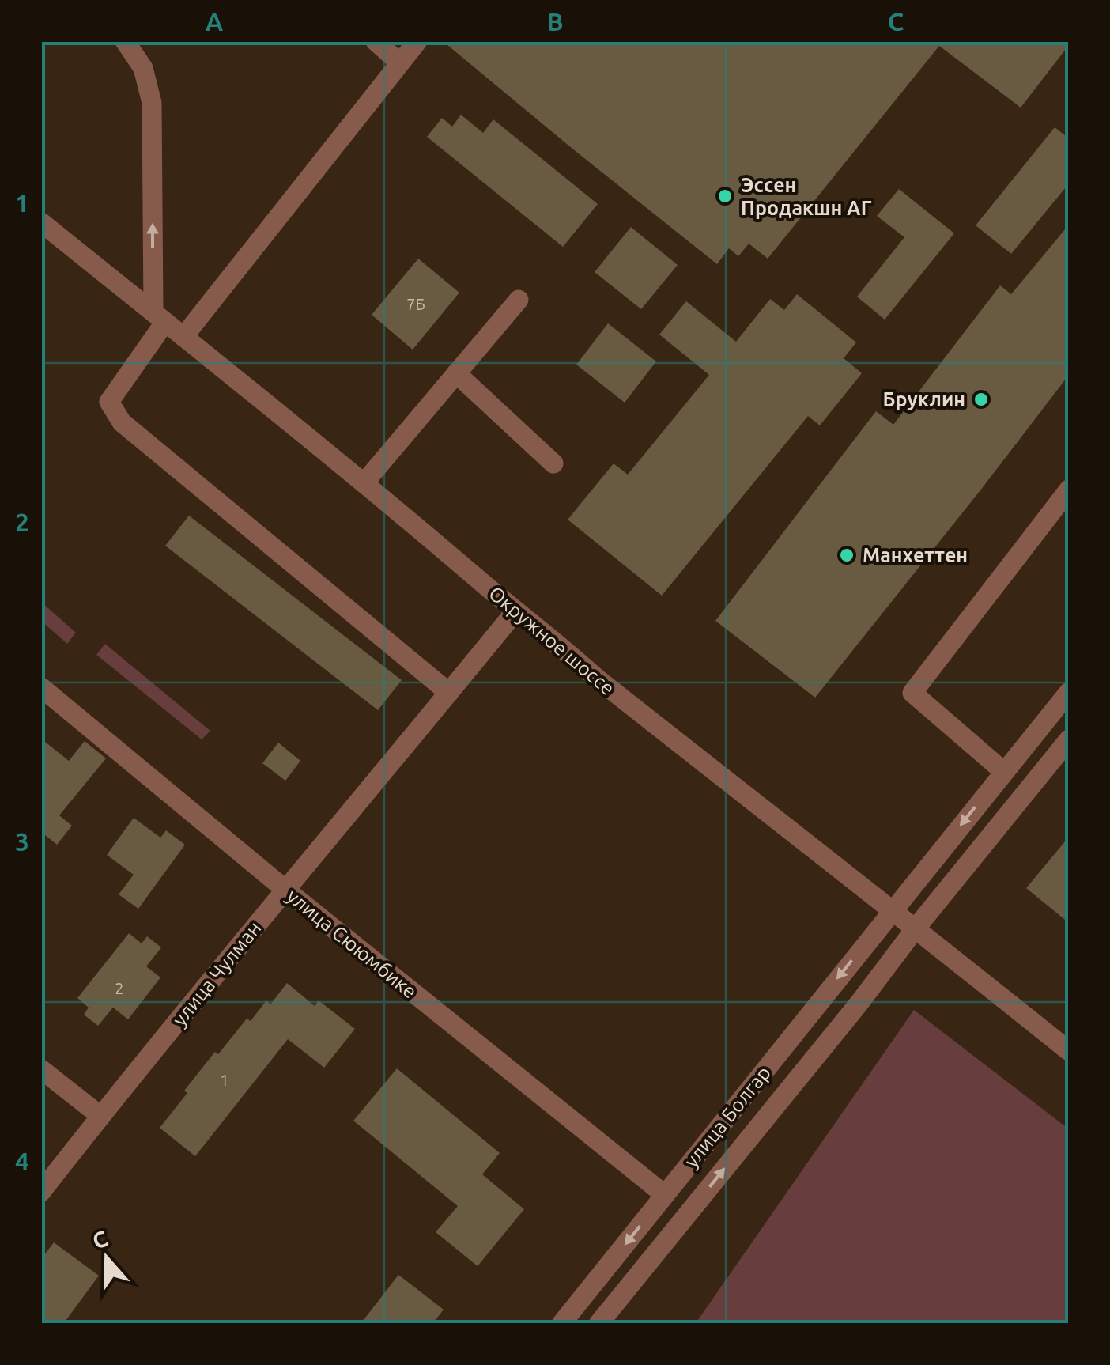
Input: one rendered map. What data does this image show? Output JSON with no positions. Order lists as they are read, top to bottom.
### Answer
{
  "streets": {
    "street": [
      "Окружное шоссе",
      "улица Сююмбике",
      "улица Чулман",
      "улица Болгар"
    ]
  },
  "crossings": [
    ["Окружное шоссе", "улица Чулман"],
    ["Окружное шоссе", "улица Болгар"],
    ["улица Сююмбике", "улица Чулман"],
    ["улица Сююмбике", "улица Болгар"]
  ],
  "places": ["Эссен Продакшн АГ", "Бруклин", "Манхеттен"],
  "house_numbers": ["7Б", "2", "1"],
  "north": "top",
  "grid": {
    "columns": ["A", "B", "C"],
    "rows": [
      "1",
      "2",
      "3",
      "4"
    ]
  }
}
